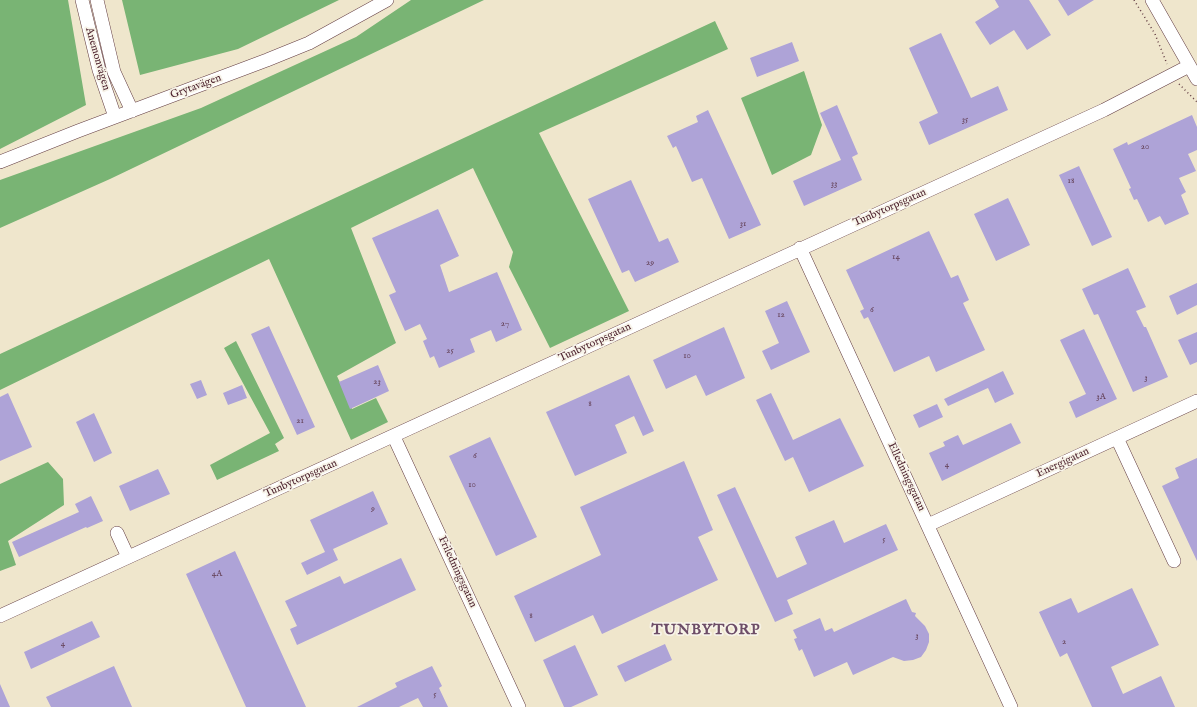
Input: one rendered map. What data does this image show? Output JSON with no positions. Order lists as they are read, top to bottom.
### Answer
{
  "streets": {
    "street": [
      "Anemonvägen",
      "Grytavägen",
      "Tunbytorpsgatan",
      "Energigatan",
      "Elledningsgatan",
      "Friledningsgatan"
    ]
  },
  "crossings": [
    ["Anemonvägen", "Grytavägen"],
    ["Tunbytorpsgatan", "Elledningsgatan"],
    ["Tunbytorpsgatan", "Friledningsgatan"],
    ["Energigatan", "Elledningsgatan"]
  ],
  "districts": ["TUNBYTORP"],
  "house_numbers": [
    "35",
    "20",
    "18",
    "33",
    "31",
    "14",
    "29",
    "6",
    "12",
    "27",
    "25",
    "10",
    "3",
    "23",
    "3A",
    "8",
    "21",
    "6",
    "4",
    "10",
    "9",
    "5",
    "4A",
    "8",
    "3",
    "2",
    "4",
    "5"
  ]
}
